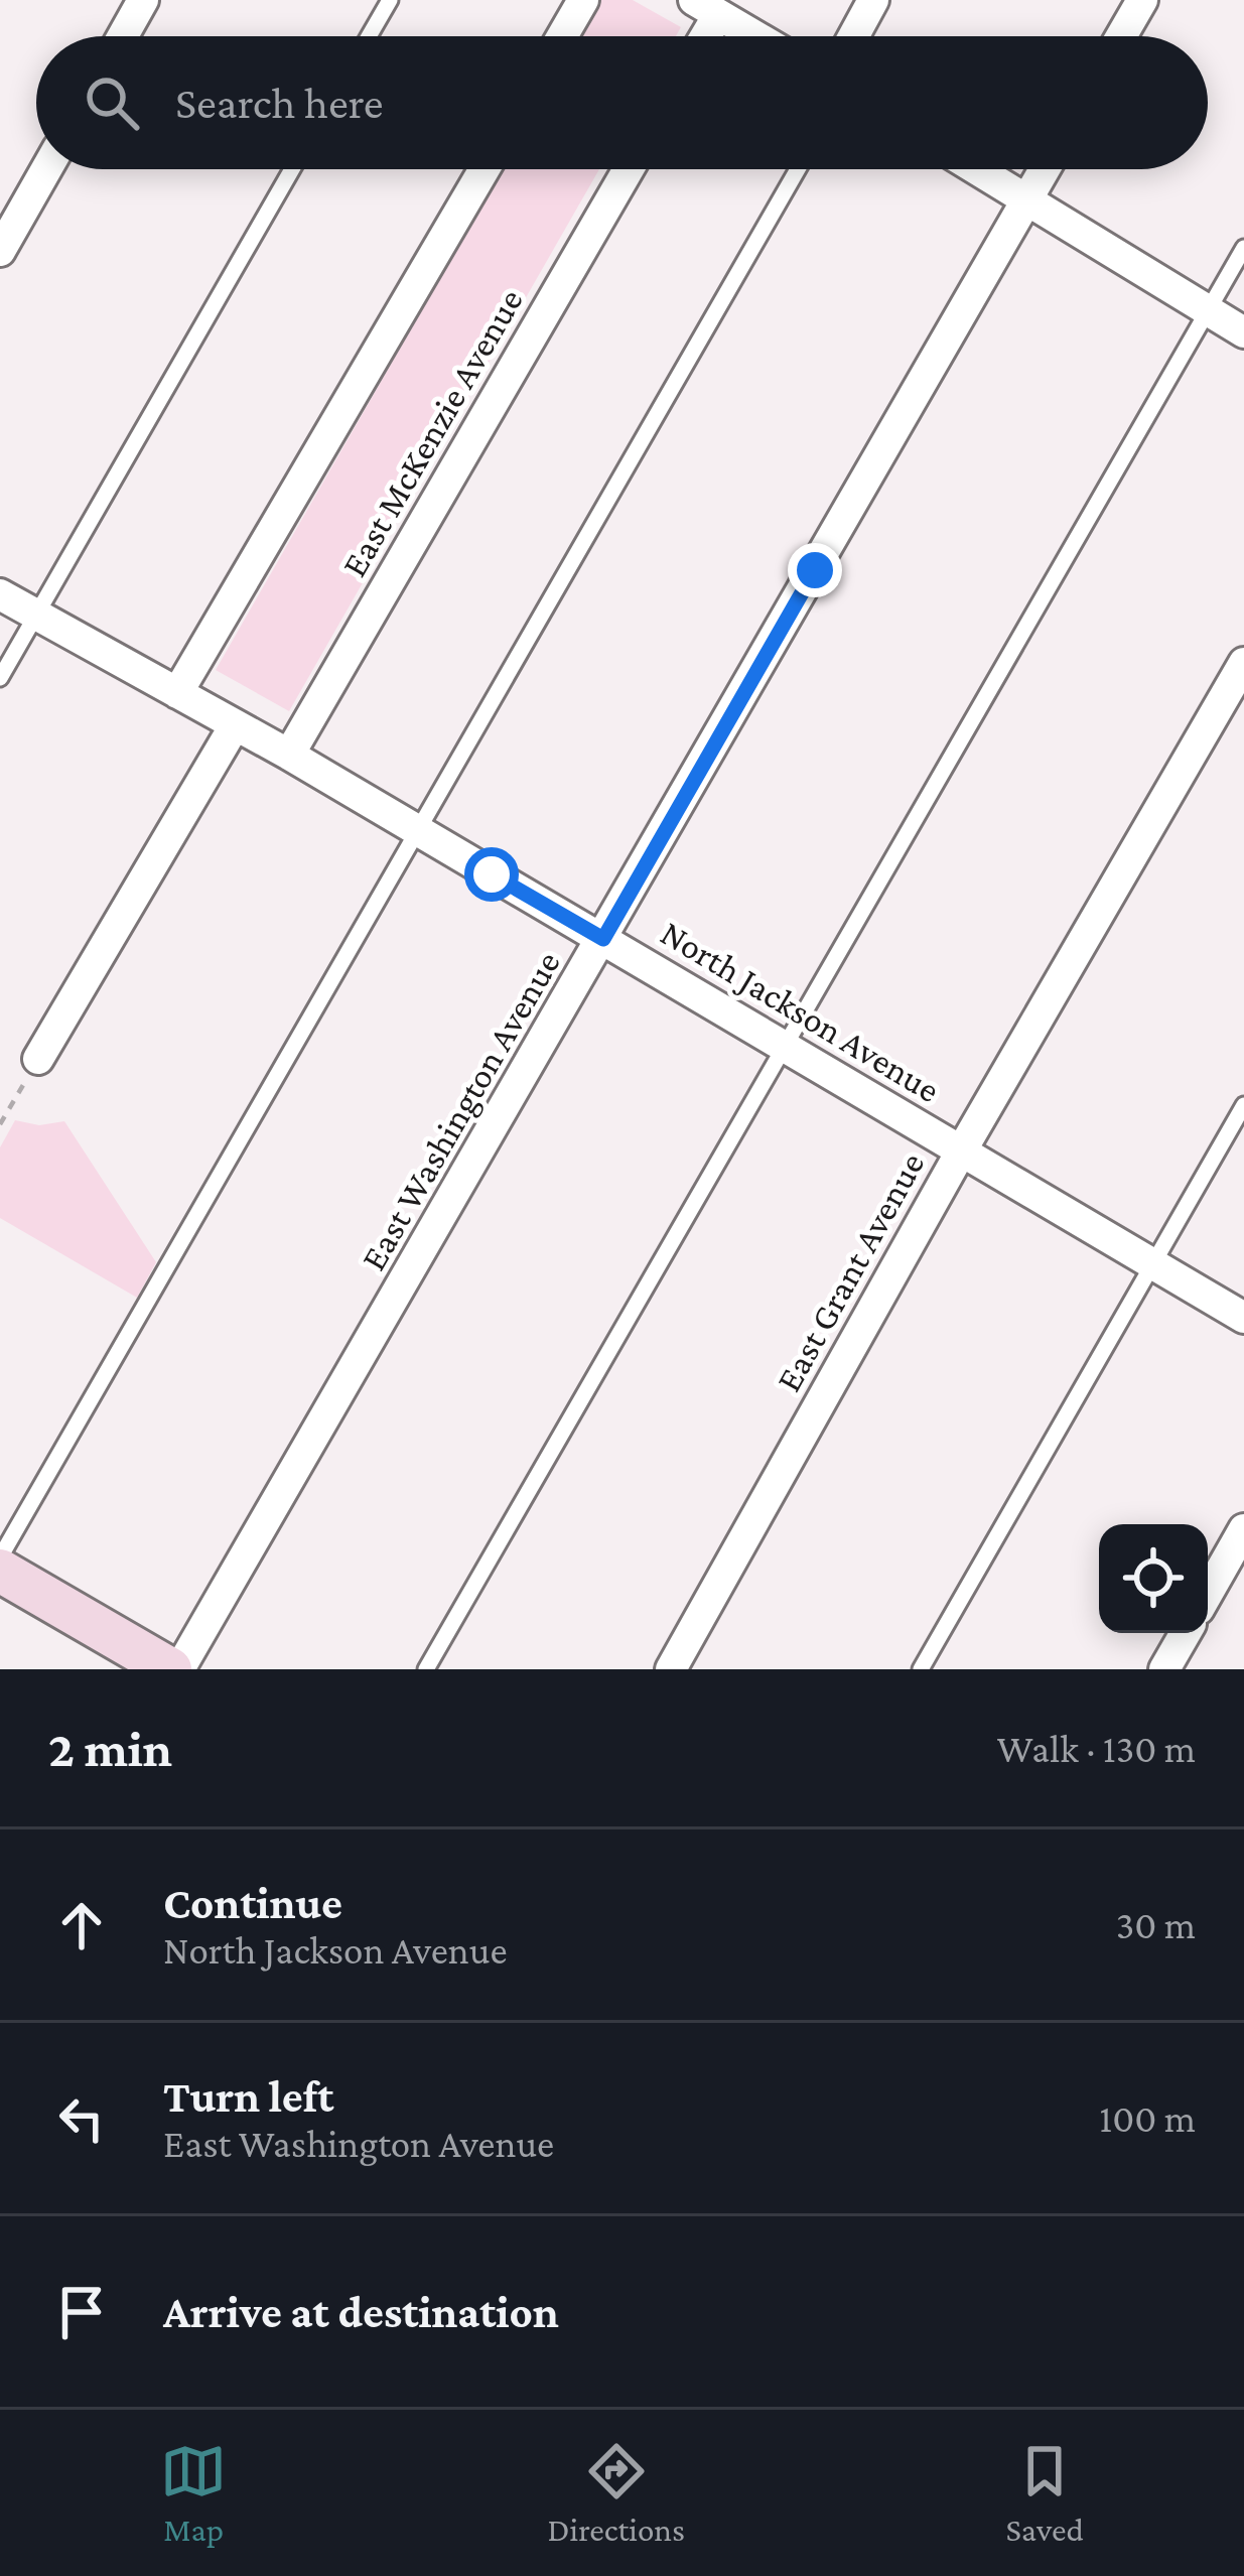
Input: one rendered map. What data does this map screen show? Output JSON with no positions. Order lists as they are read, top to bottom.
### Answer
{
  "streets": {
    "street": [
      "East McKenzie Avenue",
      "North Jackson Avenue",
      "East Washington Avenue",
      "East Grant Avenue"
    ]
  },
  "crossings": [
    ["East McKenzie Avenue", "North Jackson Avenue"],
    ["North Jackson Avenue", "East Washington Avenue"],
    ["North Jackson Avenue", "East Grant Avenue"]
  ],
  "page": {
    "search": "Search here",
    "heading": ["2 min", "Walk · 130 m"],
    "list": [
      ["Continue", "North Jackson Avenue", "30 m"],
      ["Turn left", "East Washington Avenue", "100 m"],
      "Arrive at destination"
    ],
    "nav": ["Map", "Directions", "Saved"]
  }
}
